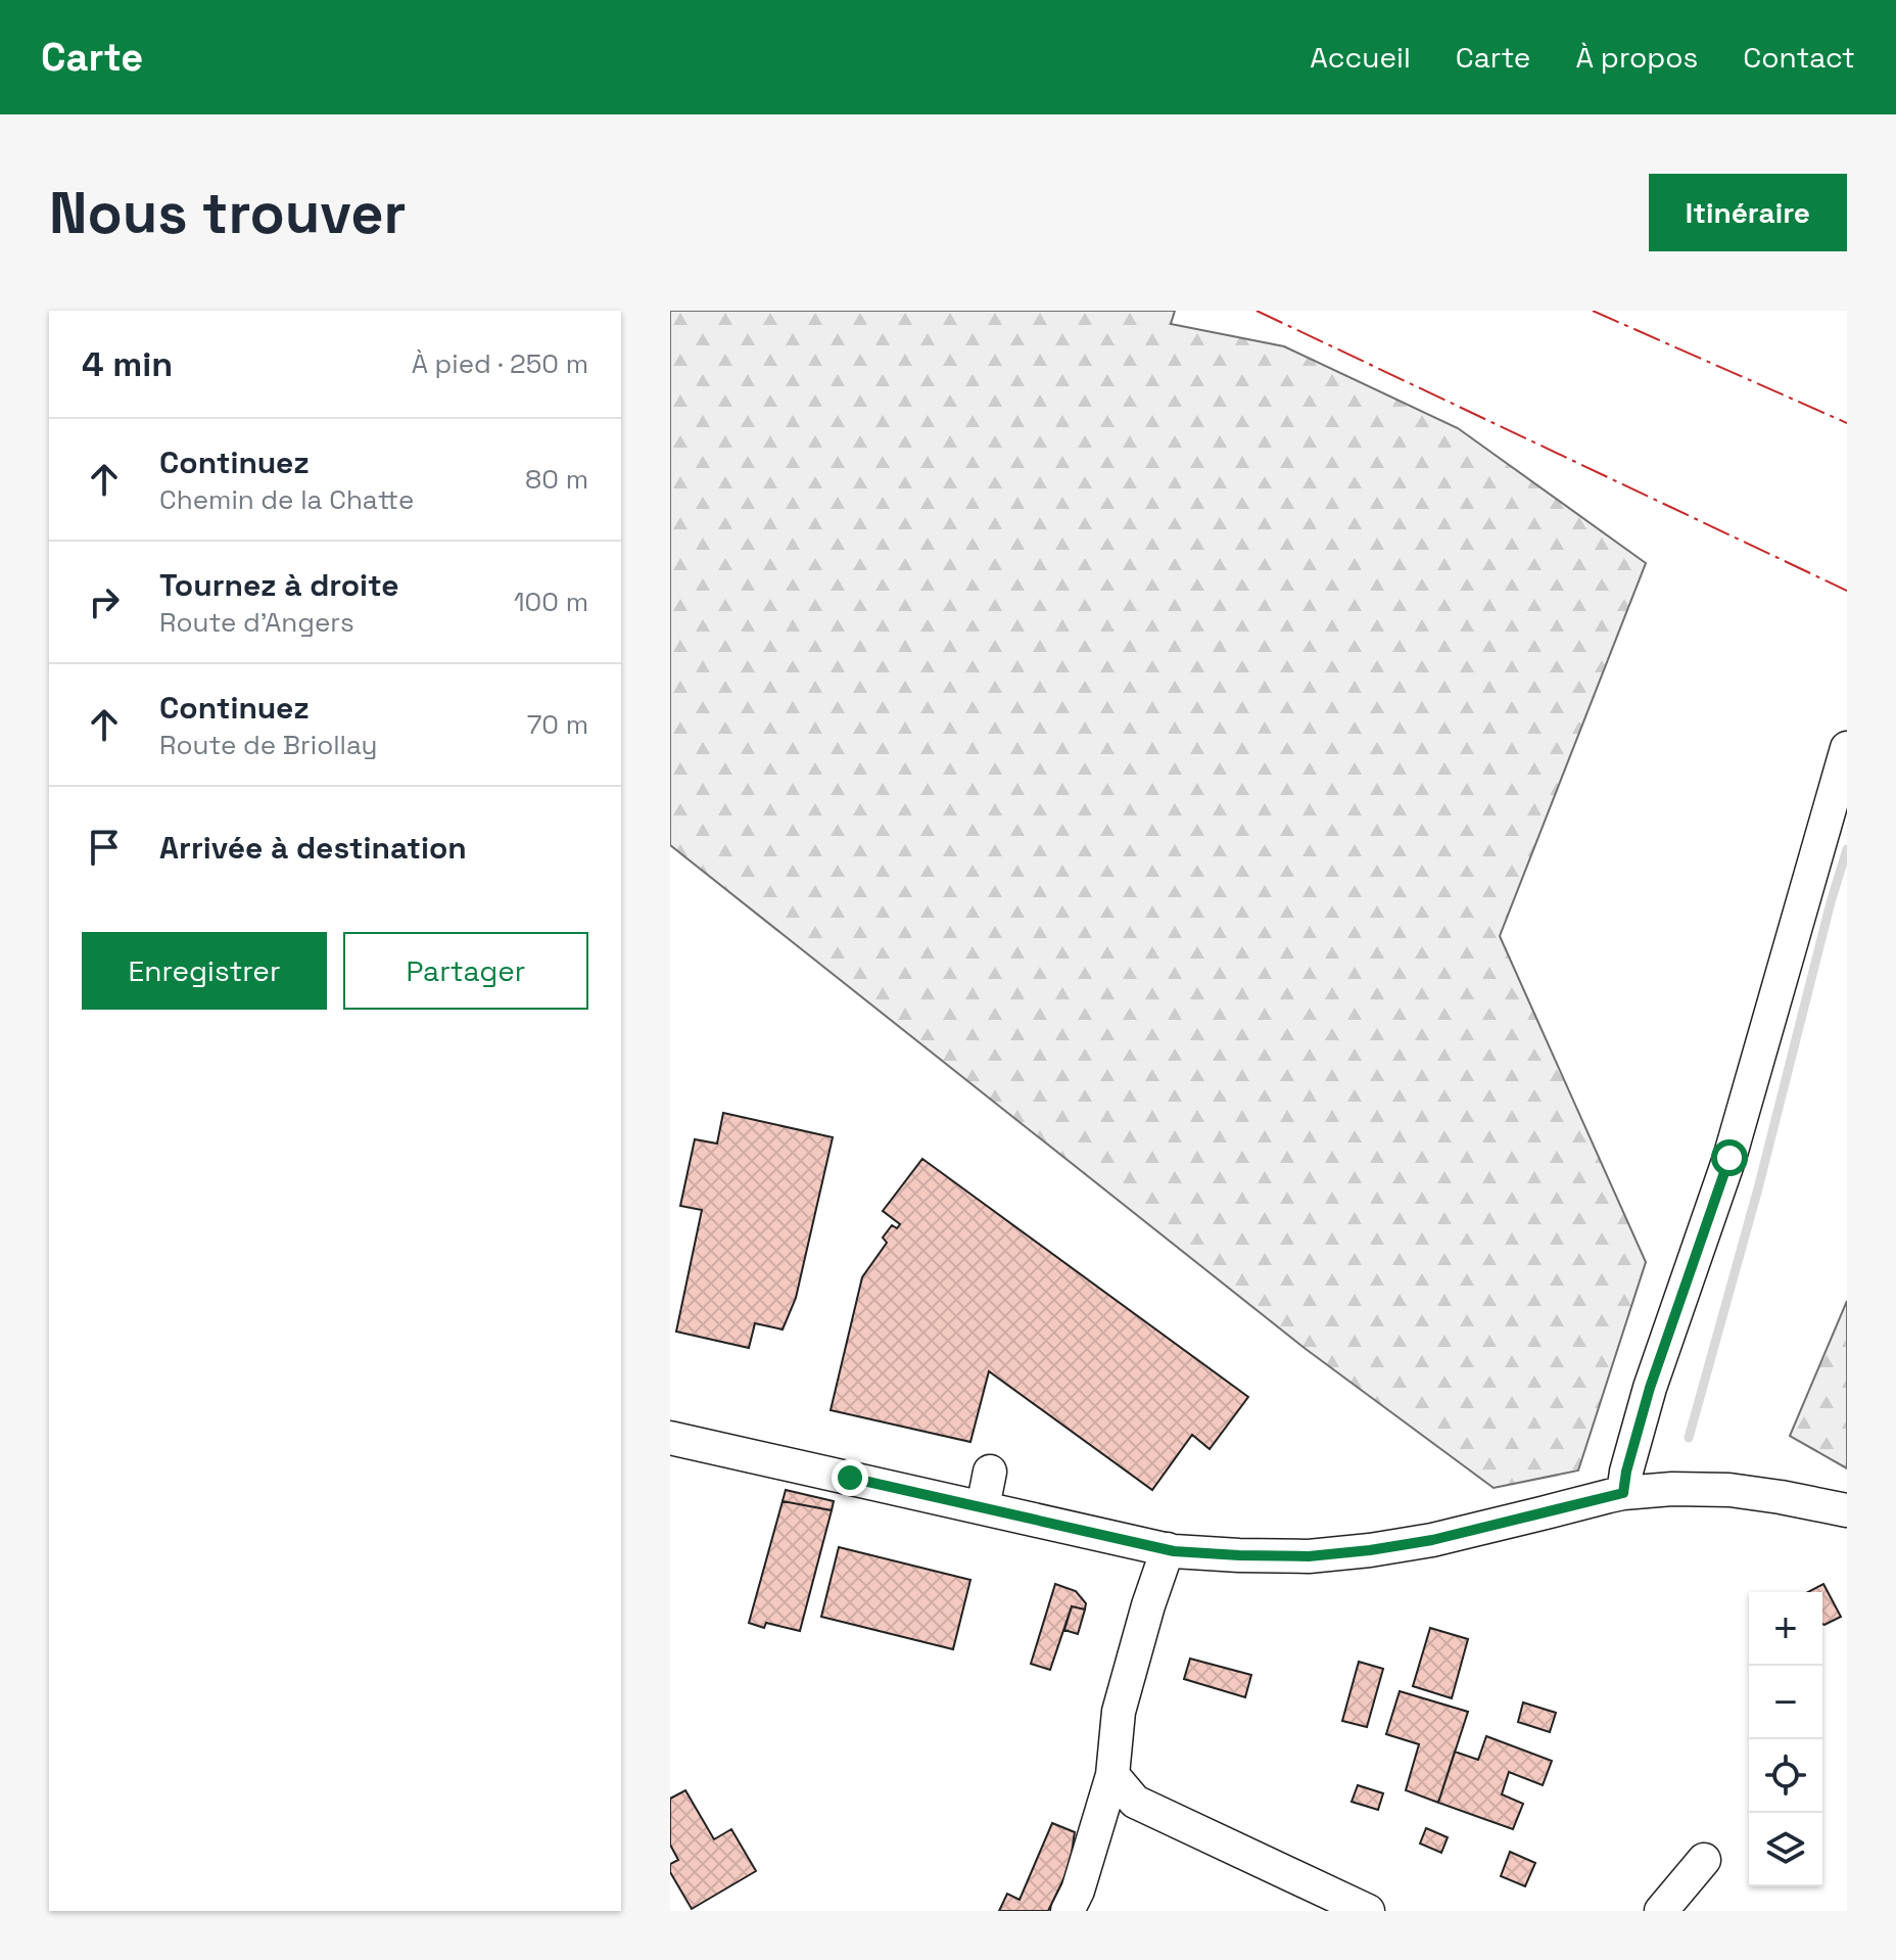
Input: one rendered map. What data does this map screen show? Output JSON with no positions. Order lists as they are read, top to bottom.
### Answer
{
  "page": {
    "header": "Carte",
    "nav": [
      "Accueil",
      "Carte",
      "À propos",
      "Contact"
    ],
    "buttons": [
      "Itinéraire",
      ["Enregistrer", "Partager"]
    ],
    "title": "Nous trouver",
    "heading": ["4 min", "À pied · 250 m"],
    "list": [
      ["Continuez", "Chemin de la Chatte", "80 m"],
      ["Tournez à droite", "Route d'Angers", "100 m"],
      ["Continuez", "Route de Briollay", "70 m"],
      "Arrivée à destination"
    ],
    "map_buttons": ["+", "−"]
  }
}
